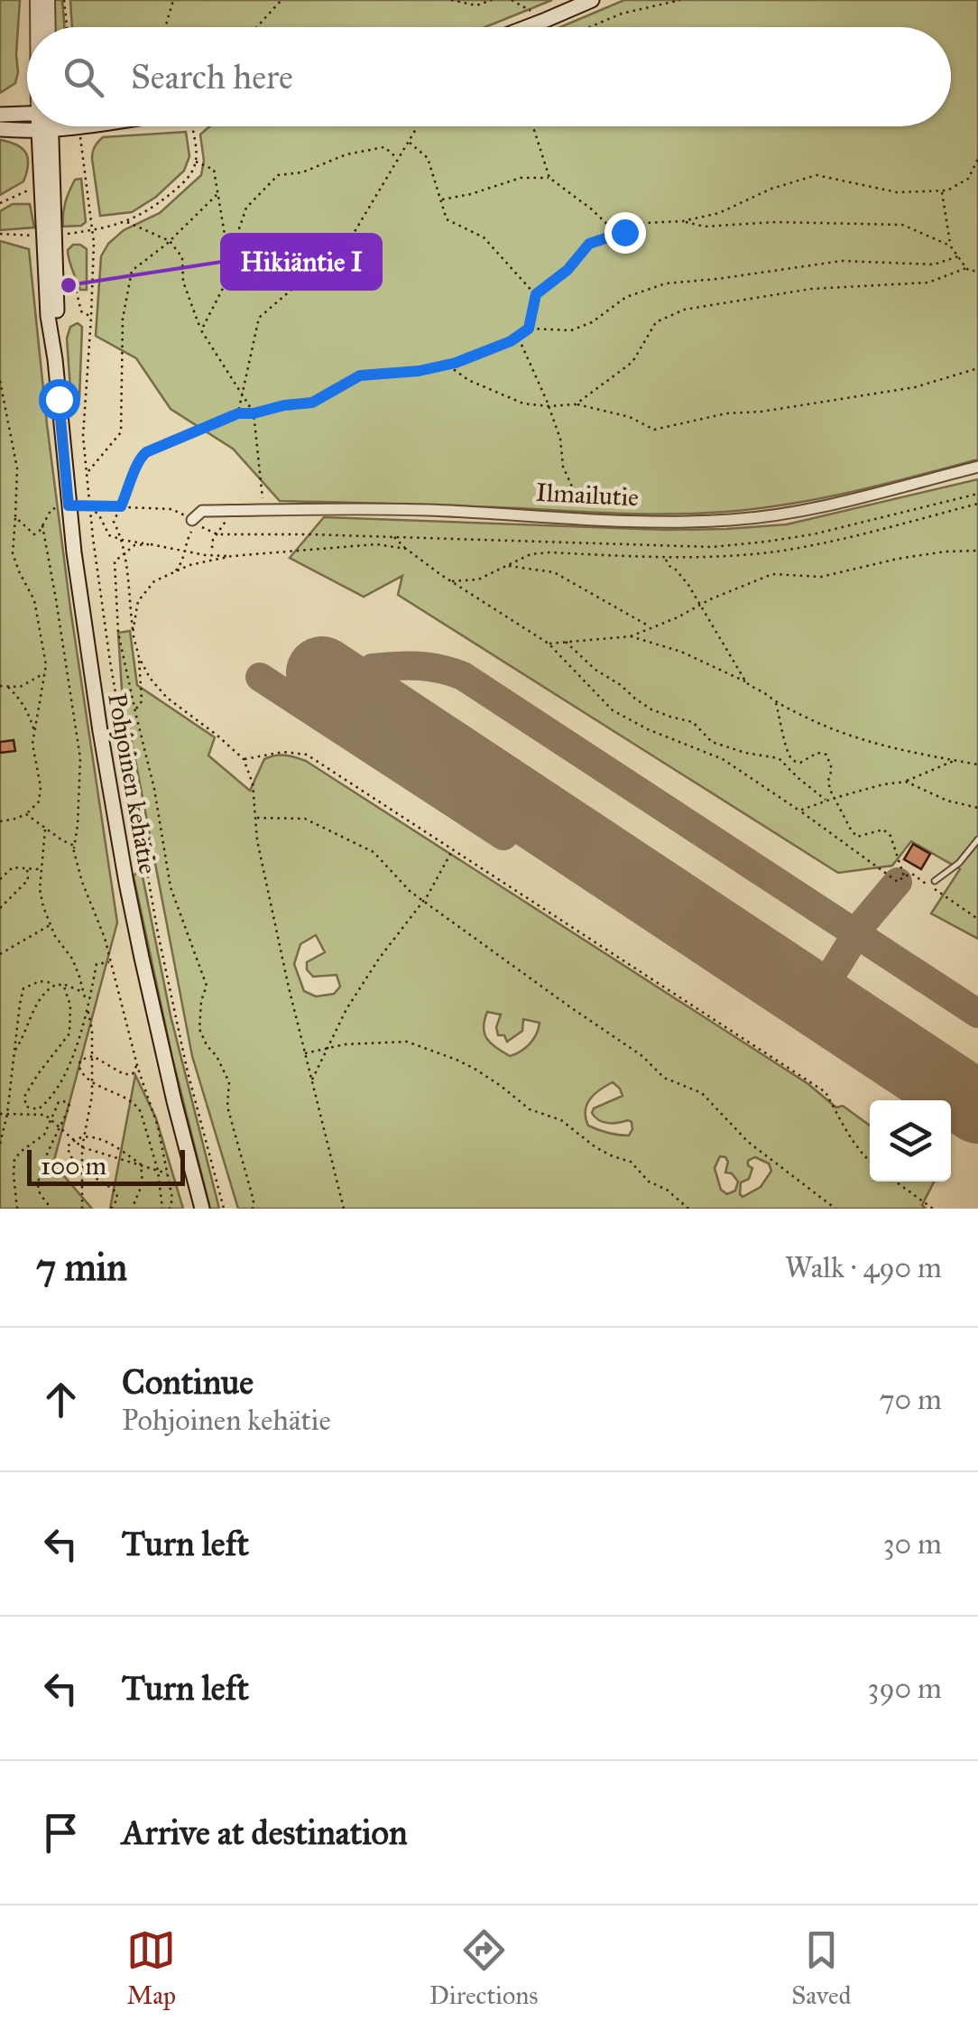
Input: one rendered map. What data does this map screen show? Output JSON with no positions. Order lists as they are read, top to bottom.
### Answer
{
  "streets": {
    "main road": ["Pohjoinen kehätie"],
    "street": ["Ilmailutie"]
  },
  "places": ["Hikiäntie I"],
  "scale_bar": "100 m",
  "page": {
    "search": "Search here",
    "scale": "100 m",
    "heading": ["7 min", "Walk · 490 m"],
    "list": [
      ["Continue", "Pohjoinen kehätie", "70 m"],
      ["Turn left", "30 m"],
      ["Turn left", "390 m"],
      "Arrive at destination"
    ],
    "nav": ["Map", "Directions", "Saved"]
  }
}
